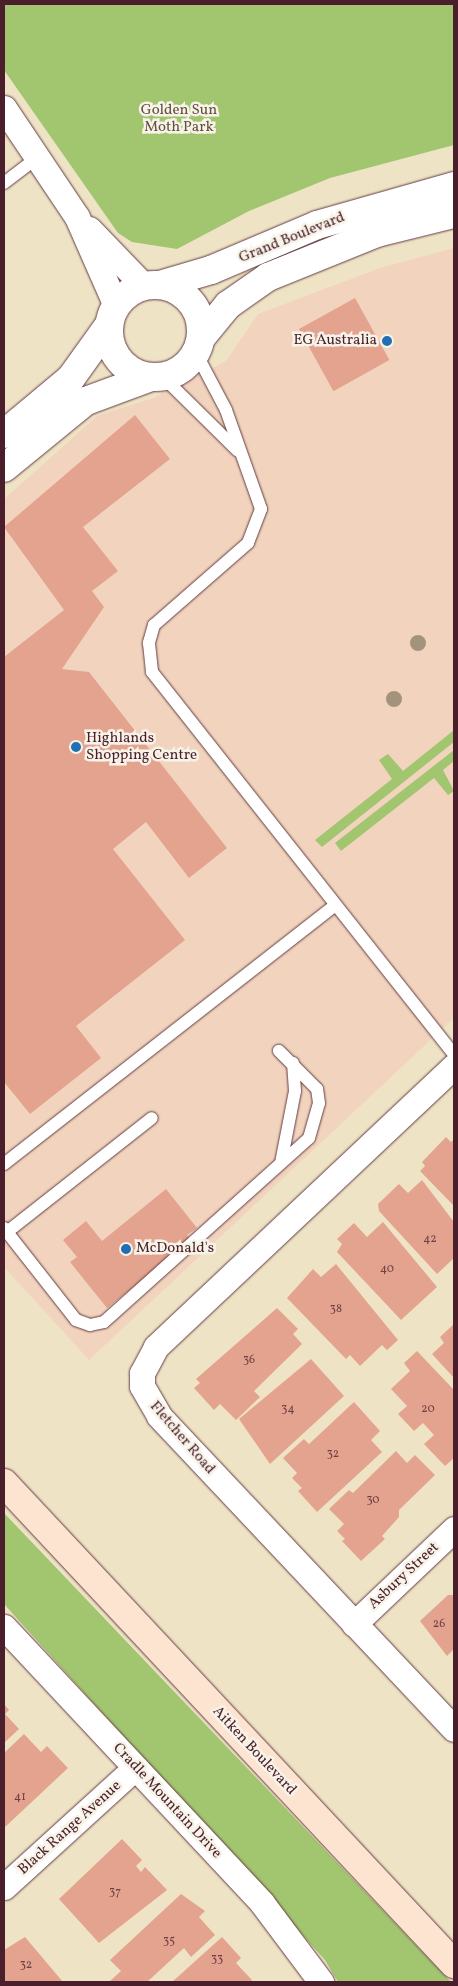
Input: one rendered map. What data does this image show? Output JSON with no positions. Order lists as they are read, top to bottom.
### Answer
{
  "streets": {
    "main road": ["Aitken Boulevard"],
    "street": [
      "Grand Boulevard",
      "Fletcher Road",
      "Asbury Street",
      "Cradle Mountain Drive",
      "Black Range Avenue"
    ]
  },
  "crossings": [
    ["Fletcher Road", "Asbury Street"],
    ["Cradle Mountain Drive", "Black Range Avenue"]
  ],
  "parks": ["Golden Sun Moth Park"],
  "places": ["EG Australia", "Highlands Shopping Centre", "McDonald's"],
  "house_numbers": [
    "42",
    "40",
    "38",
    "36",
    "34",
    "20",
    "32",
    "30",
    "26",
    "41",
    "37",
    "35",
    "33",
    "32"
  ]
}
